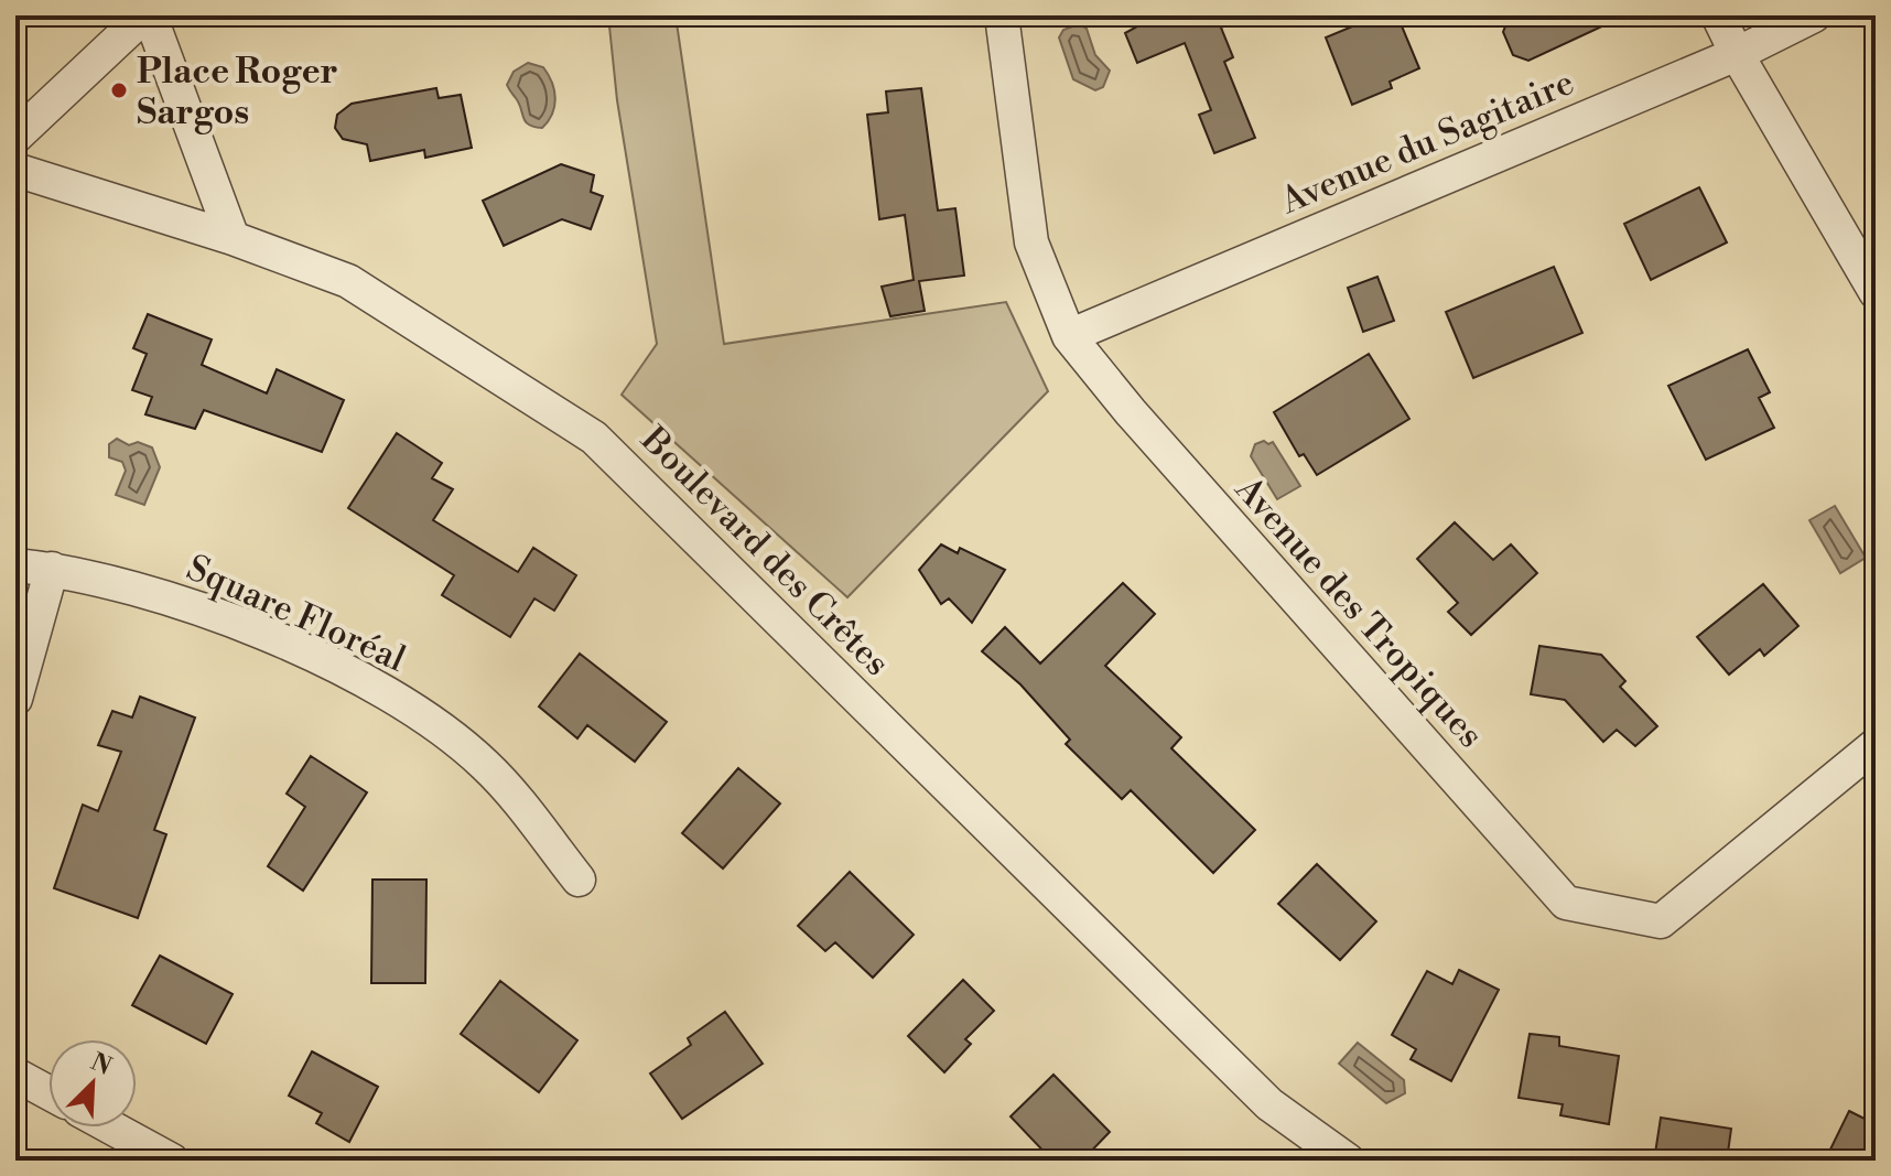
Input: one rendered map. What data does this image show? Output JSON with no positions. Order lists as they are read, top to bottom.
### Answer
{
  "streets": {
    "street": [
      "Avenue du Sagitaire",
      "Boulevard des Crêtes",
      "Avenue des Tropiques",
      "Square Floréal"
    ]
  },
  "crossings": [
    ["Avenue du Sagitaire", "Avenue des Tropiques"]
  ],
  "places": ["Place Roger Sargos"],
  "north": "top right"
}
